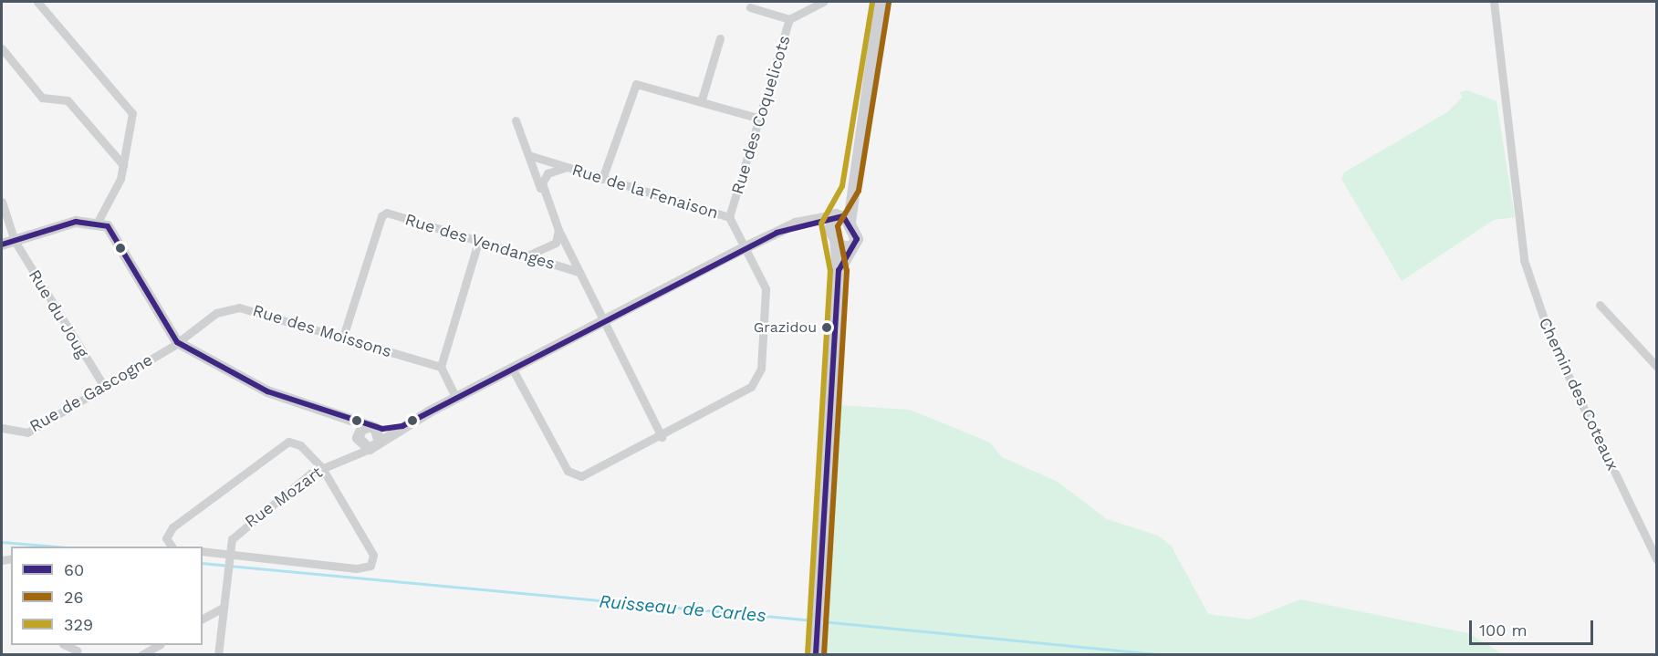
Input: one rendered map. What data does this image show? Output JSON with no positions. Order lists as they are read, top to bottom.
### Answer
{
  "streets": {
    "street": [
      "Rue des Coquelicots",
      "Rue de la Fenaison",
      "Rue des Vendanges",
      "Rue du Joug",
      "Rue des Moissons",
      "Rue de Gascogne",
      "Chemin des Coteaux",
      "Rue Mozart"
    ]
  },
  "crossings": [
    ["Rue des Coquelicots", "Rue de la Fenaison"],
    ["Rue des Vendanges", "Rue des Moissons"],
    ["Rue du Joug", "Rue de Gascogne"],
    ["Rue des Moissons", "Rue de Gascogne"]
  ],
  "water": ["Ruisseau de Carles"],
  "places": ["Grazidou"],
  "lines": ["transit line 329", "transit line 26", "transit line 60"],
  "legend": ["60", "26", "329"],
  "scale_bar": "100 m"
}
